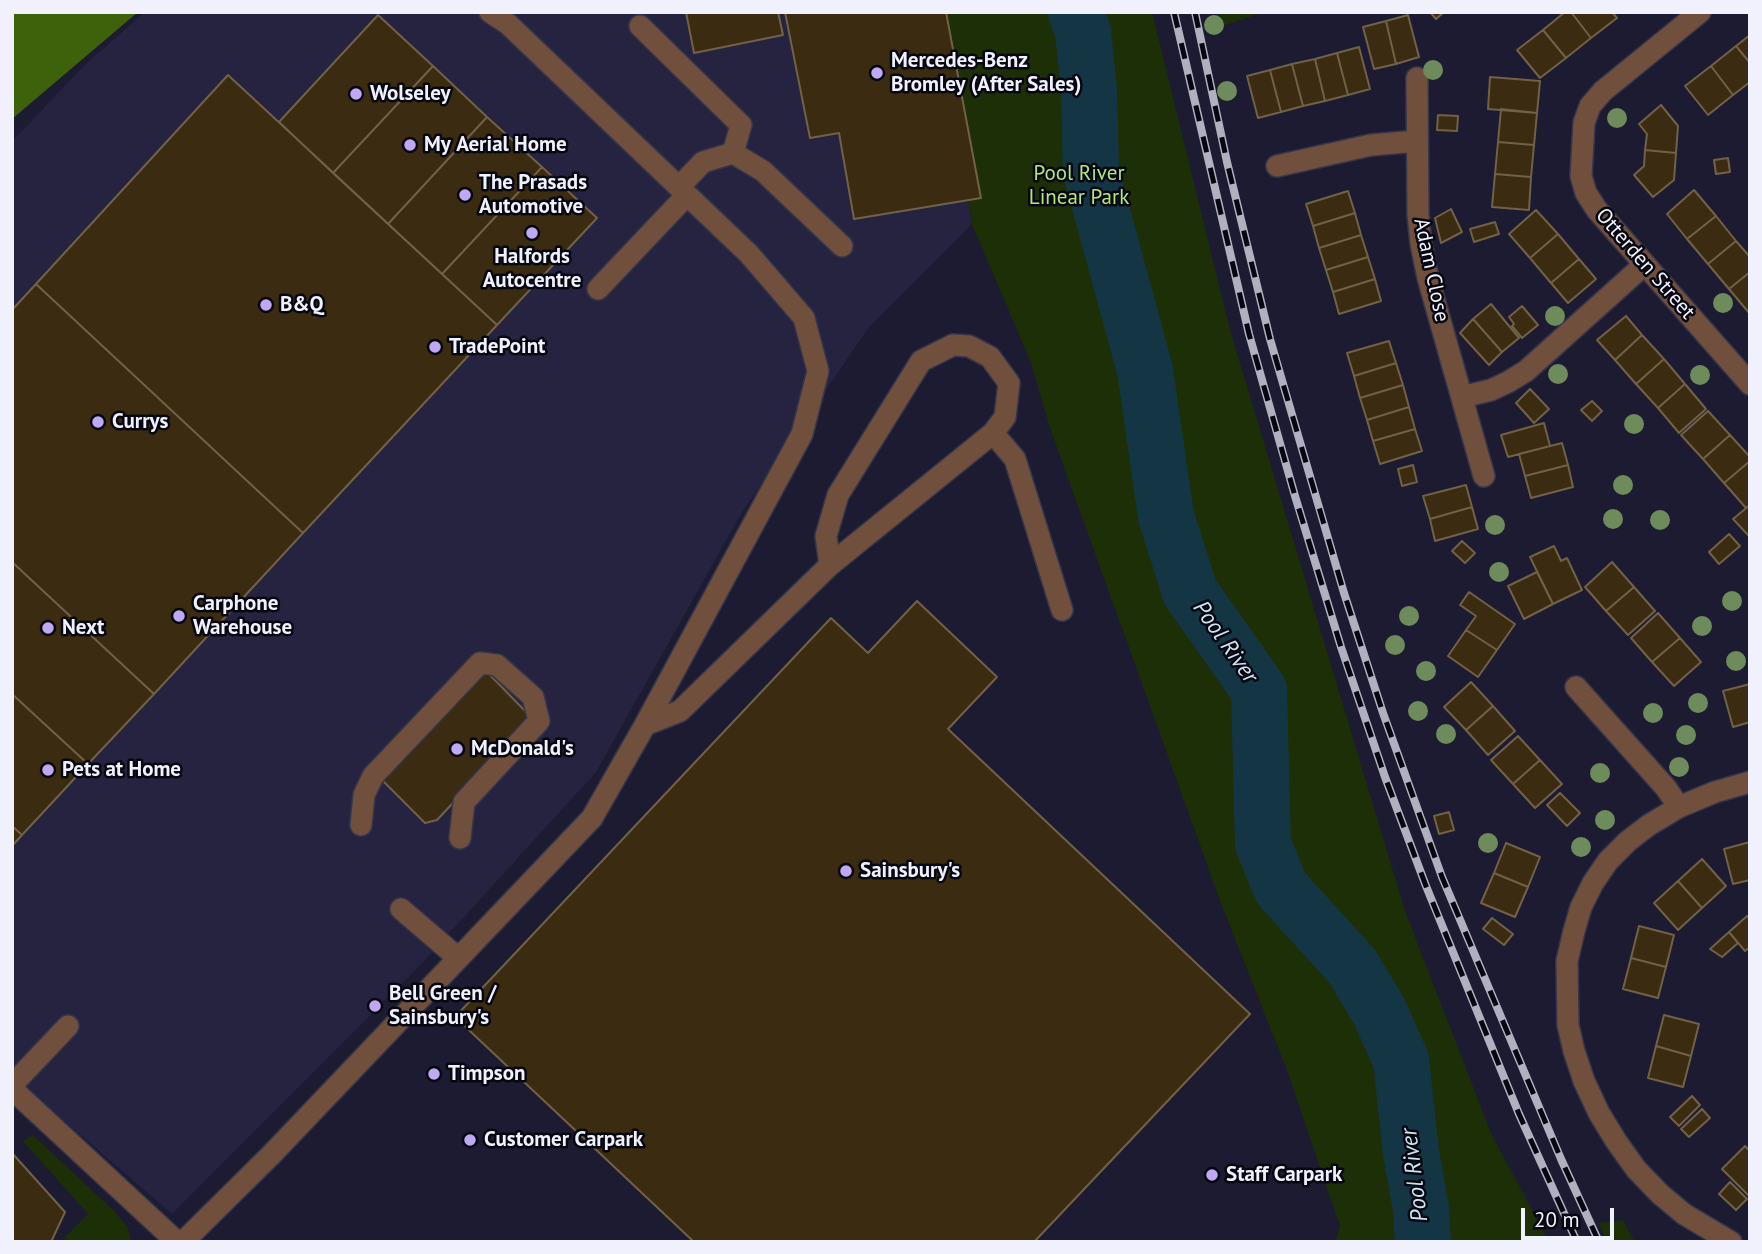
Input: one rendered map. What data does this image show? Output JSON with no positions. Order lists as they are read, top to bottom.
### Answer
{
  "streets": {
    "street": ["Otterden Street", "Adam Close"]
  },
  "water": ["Pool River"],
  "parks": ["Pool River Linear Park"],
  "places": [
    "Mercedes-Benz Bromley (After Sales)",
    "Wolseley",
    "My Aerial Home",
    "The Prasads Automotive",
    "Halfords Autocentre",
    "B&Q",
    "TradePoint",
    "Currys",
    "Carphone Warehouse",
    "Next",
    "McDonald's",
    "Pets at Home",
    "Sainsbury's",
    "Bell Green / Sainsbury's",
    "Timpson",
    "Customer Carpark",
    "Staff Carpark"
  ],
  "scale_bar": "20 m"
}
